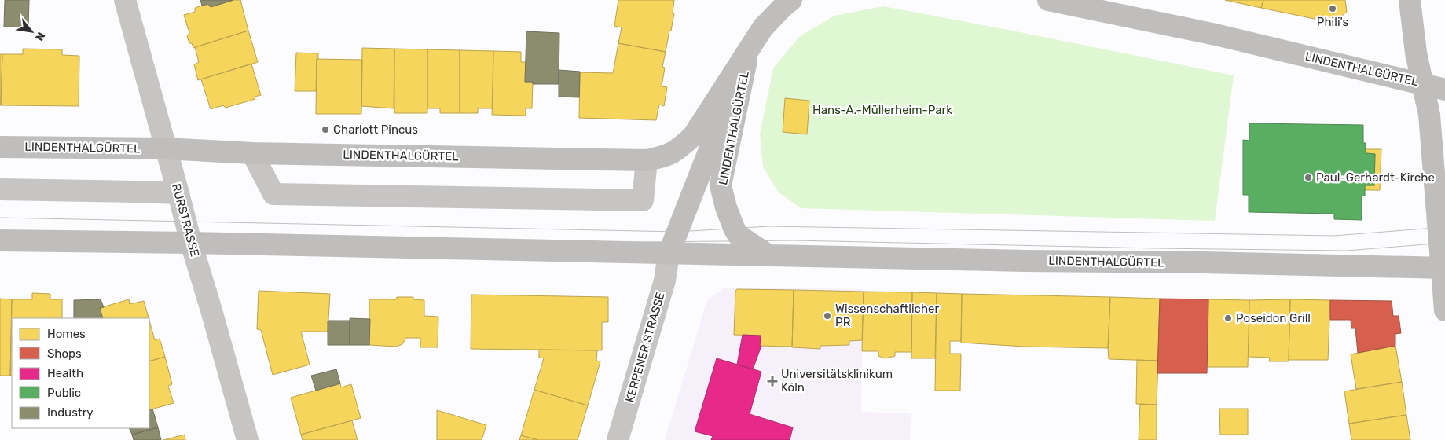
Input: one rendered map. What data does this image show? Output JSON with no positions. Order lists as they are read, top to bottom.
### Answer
{
  "streets": {
    "main road": ["LINDENTHALGÜRTEL"],
    "street": ["RURSTRASSE", "KERPENER STRASSE"]
  },
  "crossings": [
    ["LINDENTHALGÜRTEL", "RURSTRASSE"],
    ["LINDENTHALGÜRTEL", "KERPENER STRASSE"]
  ],
  "parks": ["Hans-A.-Müllerheim-Park"],
  "places": {
    "other": [
      "Phili's",
      "Charlott Pincus",
      "Paul-Gerhardt-Kirche",
      "Wissenschaftlicher PR",
      "Poseidon Grill"
    ],
    "health": ["Universitätsklinikum Köln"]
  },
  "legend": [
    "Homes",
    "Shops",
    "Health",
    "Public",
    "Industry"
  ],
  "north": "bottom right"
}
